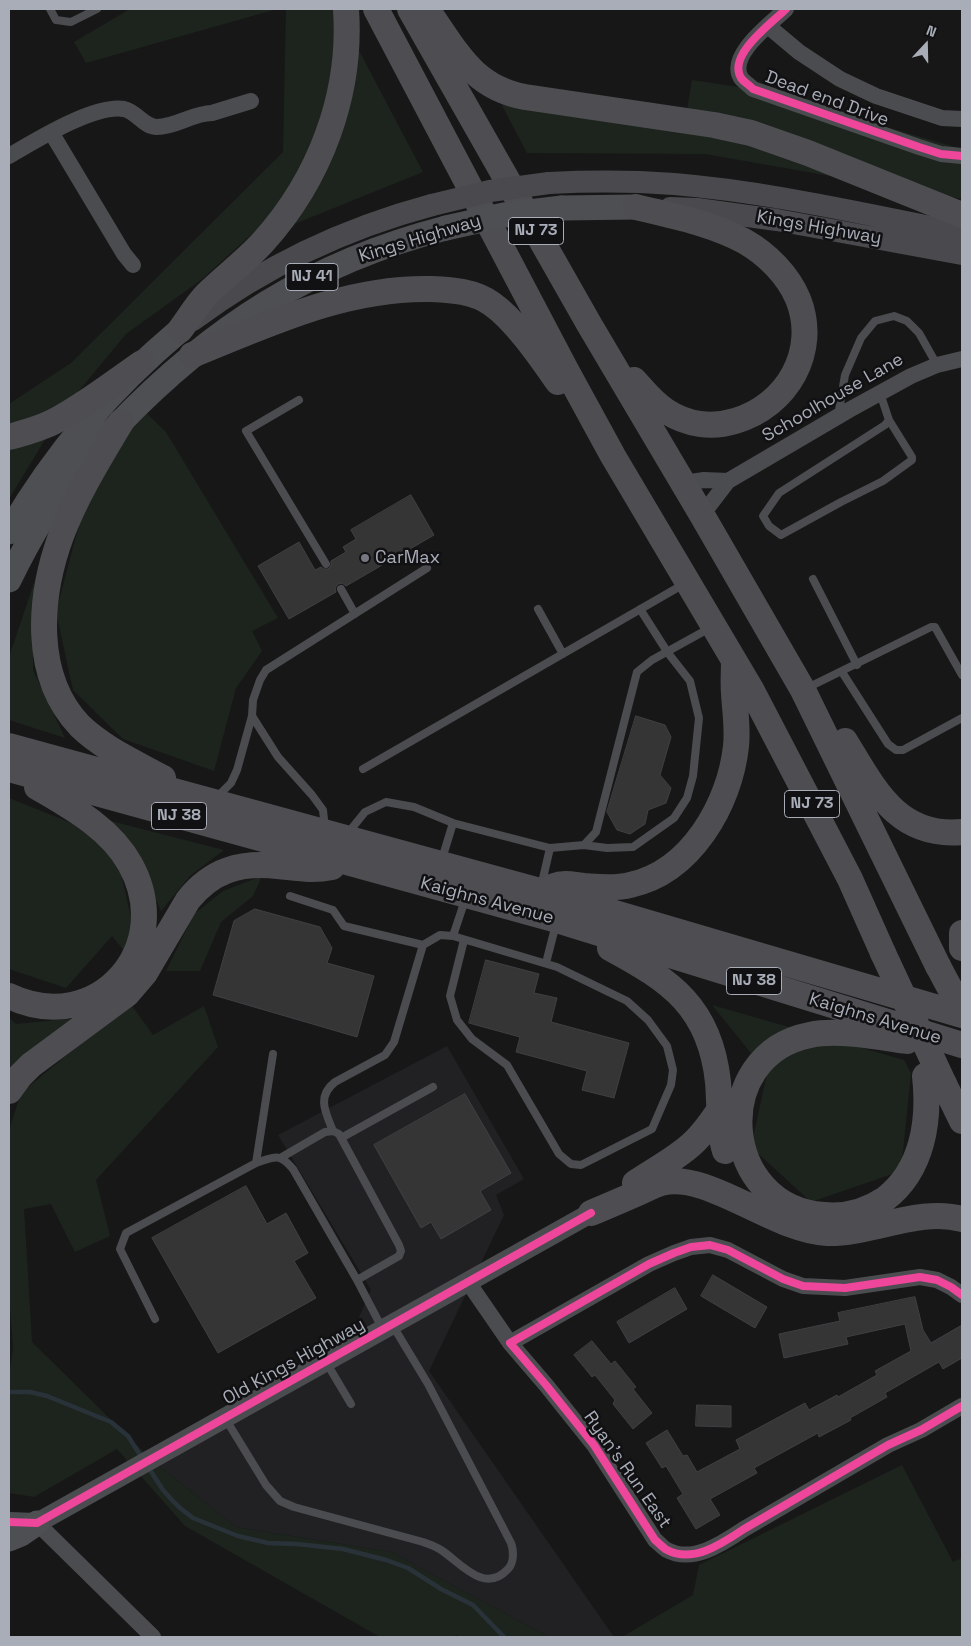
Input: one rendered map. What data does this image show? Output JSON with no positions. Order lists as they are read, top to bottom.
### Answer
{
  "streets": {
    "highway": ["NJ 73", "NJ 38", "Kaighns Avenue"],
    "main road": ["Kings Highway", "NJ 41"],
    "street": [
      "Dead end Drive",
      "Schoolhouse Lane",
      "Old Kings Highway",
      "Ryan's Run East"
    ]
  },
  "crossings": [
    ["Kings Highway", "NJ 41"],
    ["NJ 73", "Schoolhouse Lane"],
    ["NJ 73", "Kaighns Avenue"],
    ["Old Kings Highway", "Ryan's Run East"]
  ],
  "places": ["CarMax"],
  "north": "top"
}
